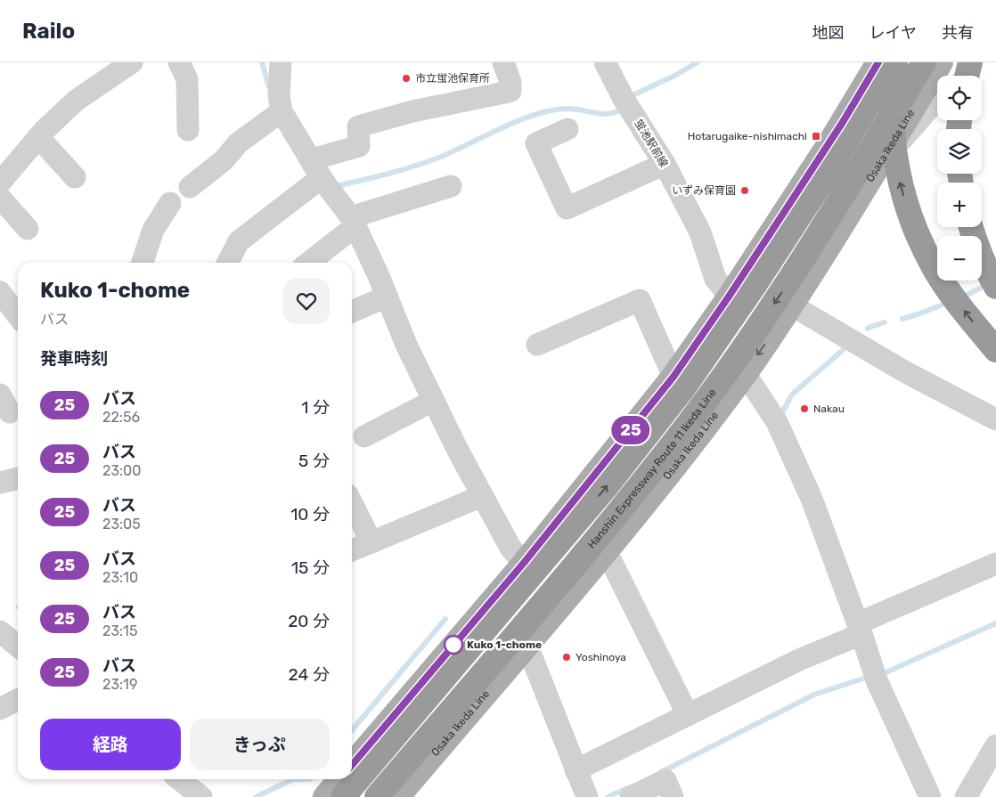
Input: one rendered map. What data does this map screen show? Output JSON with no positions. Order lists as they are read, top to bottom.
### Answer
{
  "streets": {
    "highway": ["Hanshin Expressway Route 11 Ikeda Line"],
    "main road": ["Osaka Ikeda Line"],
    "street": ["蛍池駅前線"]
  },
  "places": {
    "other": [
      "市立蛍池保育所",
      "いずみ保育園",
      "Nakau",
      "Kuko 1-chome",
      "Yoshinoya"
    ],
    "transit": ["Hotarugaike-nishimachi"]
  },
  "lines": ["bus line 25"],
  "page": {
    "header": "Railo",
    "nav": ["地図", "レイヤ", "共有"],
    "on_map": "25",
    "map_buttons": ["+", "−"],
    "heading": [
      ["Kuko 1-chome", "バス"],
      "発車時刻"
    ],
    "list": [
      {
        "mark": "25",
        "name": "バス",
        "note": "22:56",
        "value": "1 分"
      },
      {
        "mark": "25",
        "name": "バス",
        "note": "23:00",
        "value": "5 分"
      },
      {
        "mark": "25",
        "name": "バス",
        "note": "23:05",
        "value": "10 分"
      },
      {
        "mark": "25",
        "name": "バス",
        "note": "23:10",
        "value": "15 分"
      },
      {
        "mark": "25",
        "name": "バス",
        "note": "23:15",
        "value": "20 分"
      },
      {
        "mark": "25",
        "name": "バス",
        "note": "23:19",
        "value": "24 分"
      }
    ],
    "buttons": ["経路", "きっぷ"]
  }
}
